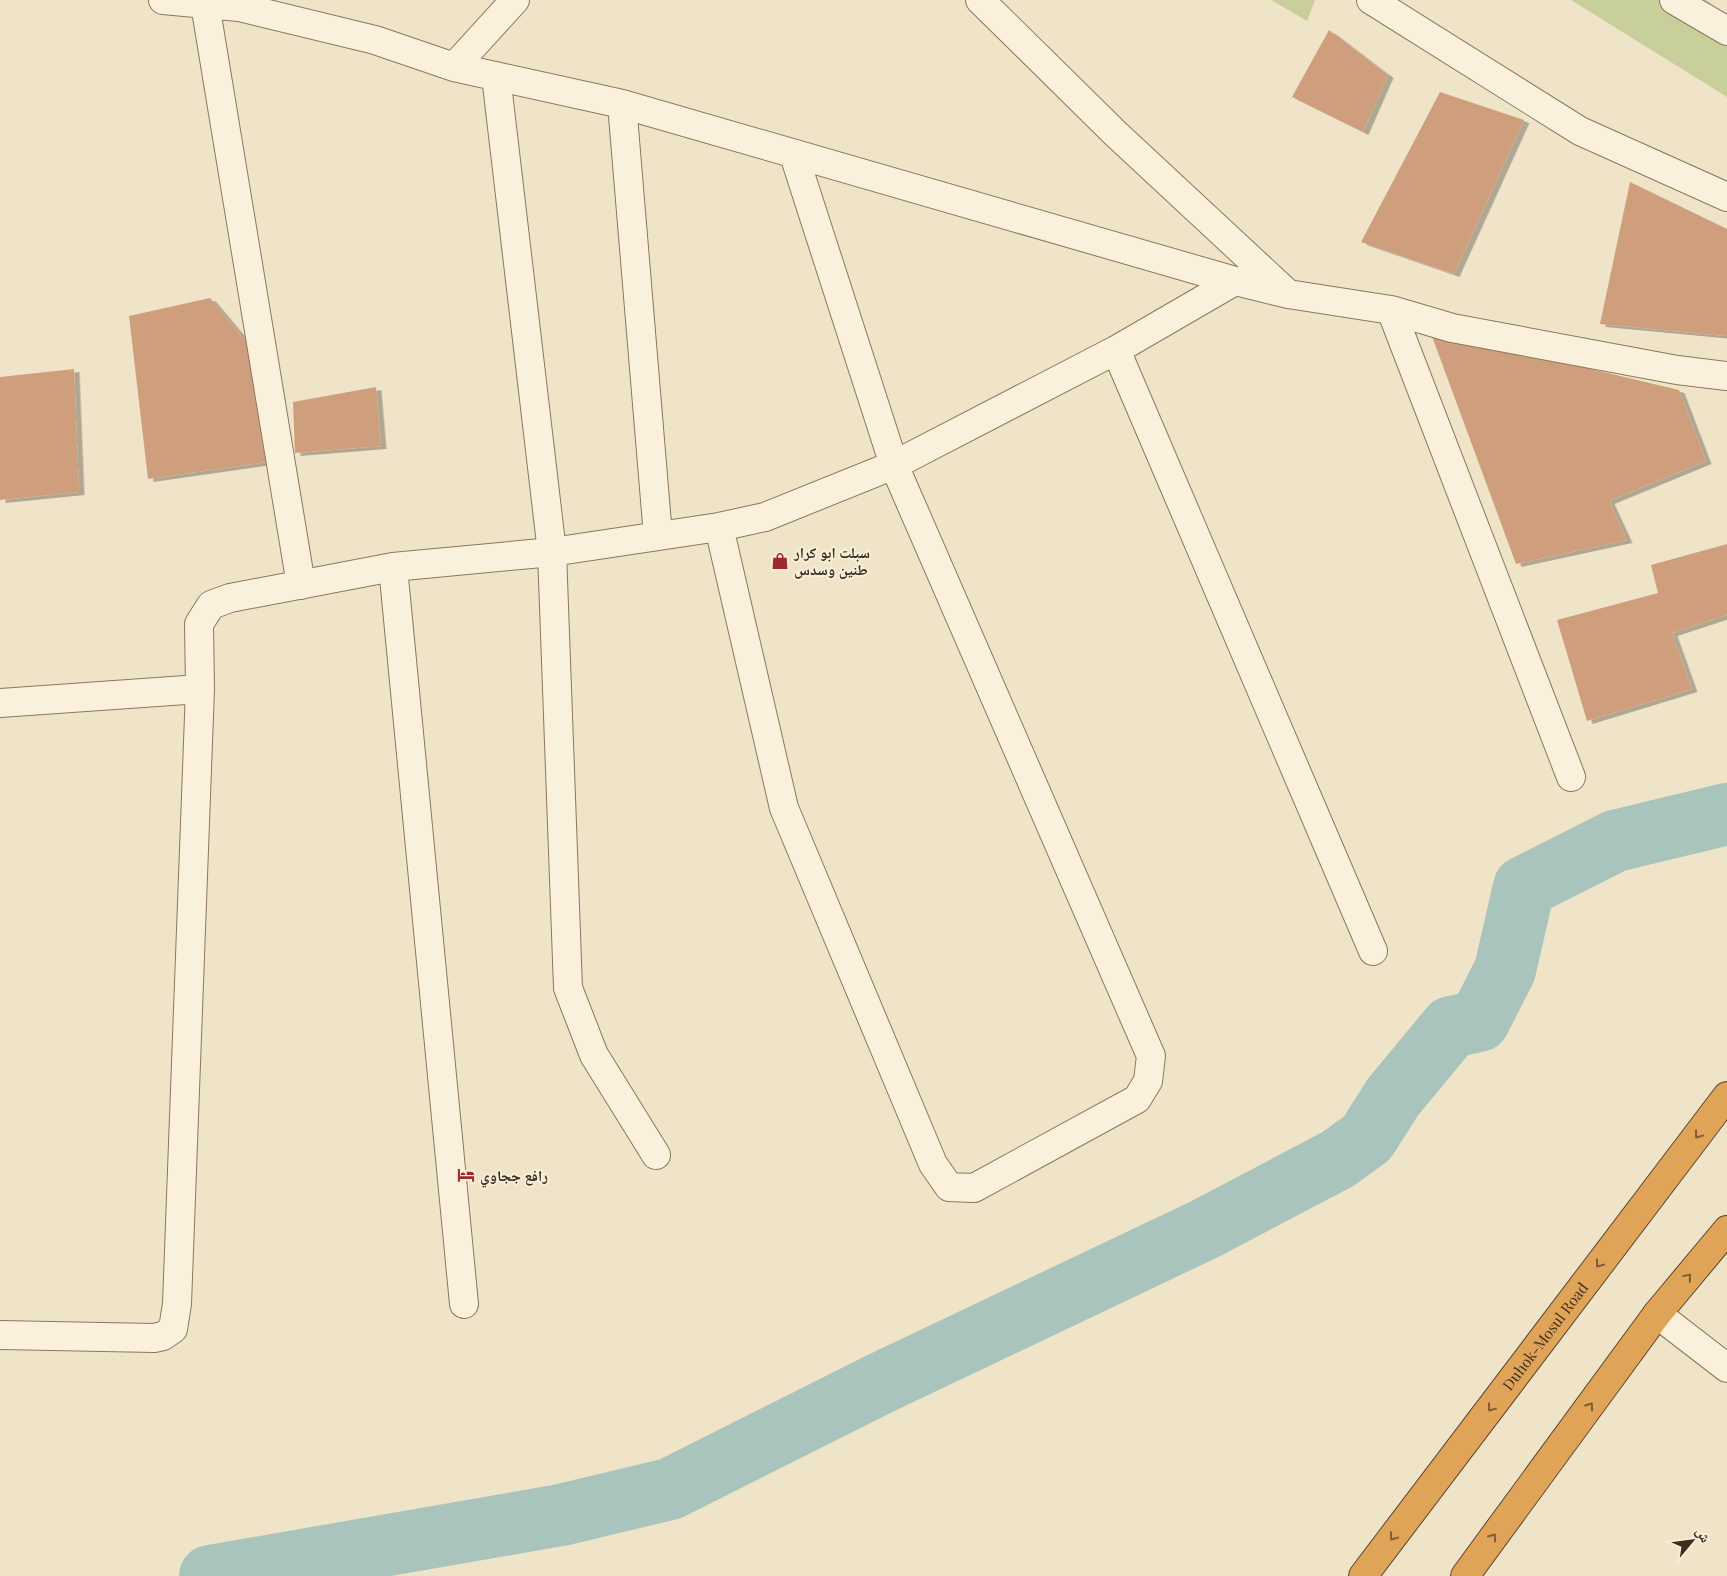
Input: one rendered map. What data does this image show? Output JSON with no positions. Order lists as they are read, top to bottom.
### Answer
{
  "streets": {
    "highway": ["Duhok-Mosul Road"]
  },
  "places": {
    "shop": ["سبلت ابو كرار طنين وسدس"],
    "hotel": ["رافع ججاوي"]
  },
  "north": "top right"
}
